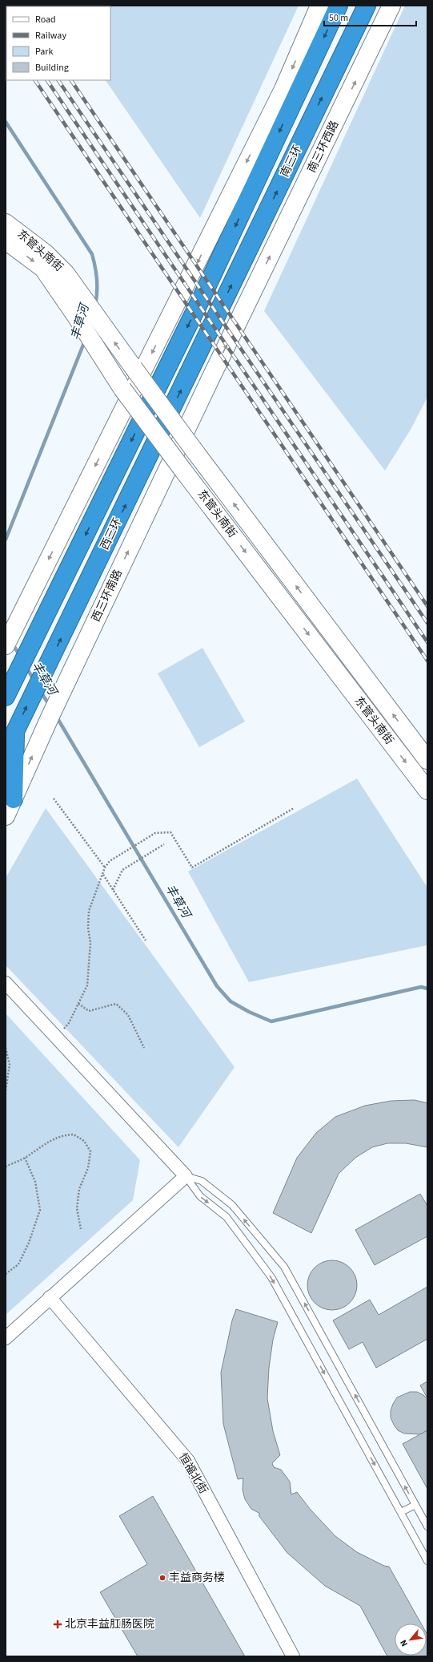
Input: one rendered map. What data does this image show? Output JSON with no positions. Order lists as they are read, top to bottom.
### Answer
{
  "streets": {
    "highway": ["南三环", "西三环"],
    "street": [
      "南三环西路",
      "东管头南街",
      "西三环南路",
      "恒福北街"
    ]
  },
  "crossings": [
    ["南三环西路", "西三环南路"],
    ["南三环", "西三环"]
  ],
  "water": ["丰草河"],
  "places": {
    "other": ["丰益商务楼"],
    "health": ["北京丰益肛肠医院"]
  },
  "legend": [
    "Road",
    "Railway",
    "Park",
    "Building"
  ],
  "scale_bar": "50 m",
  "north": "bottom left"
}
